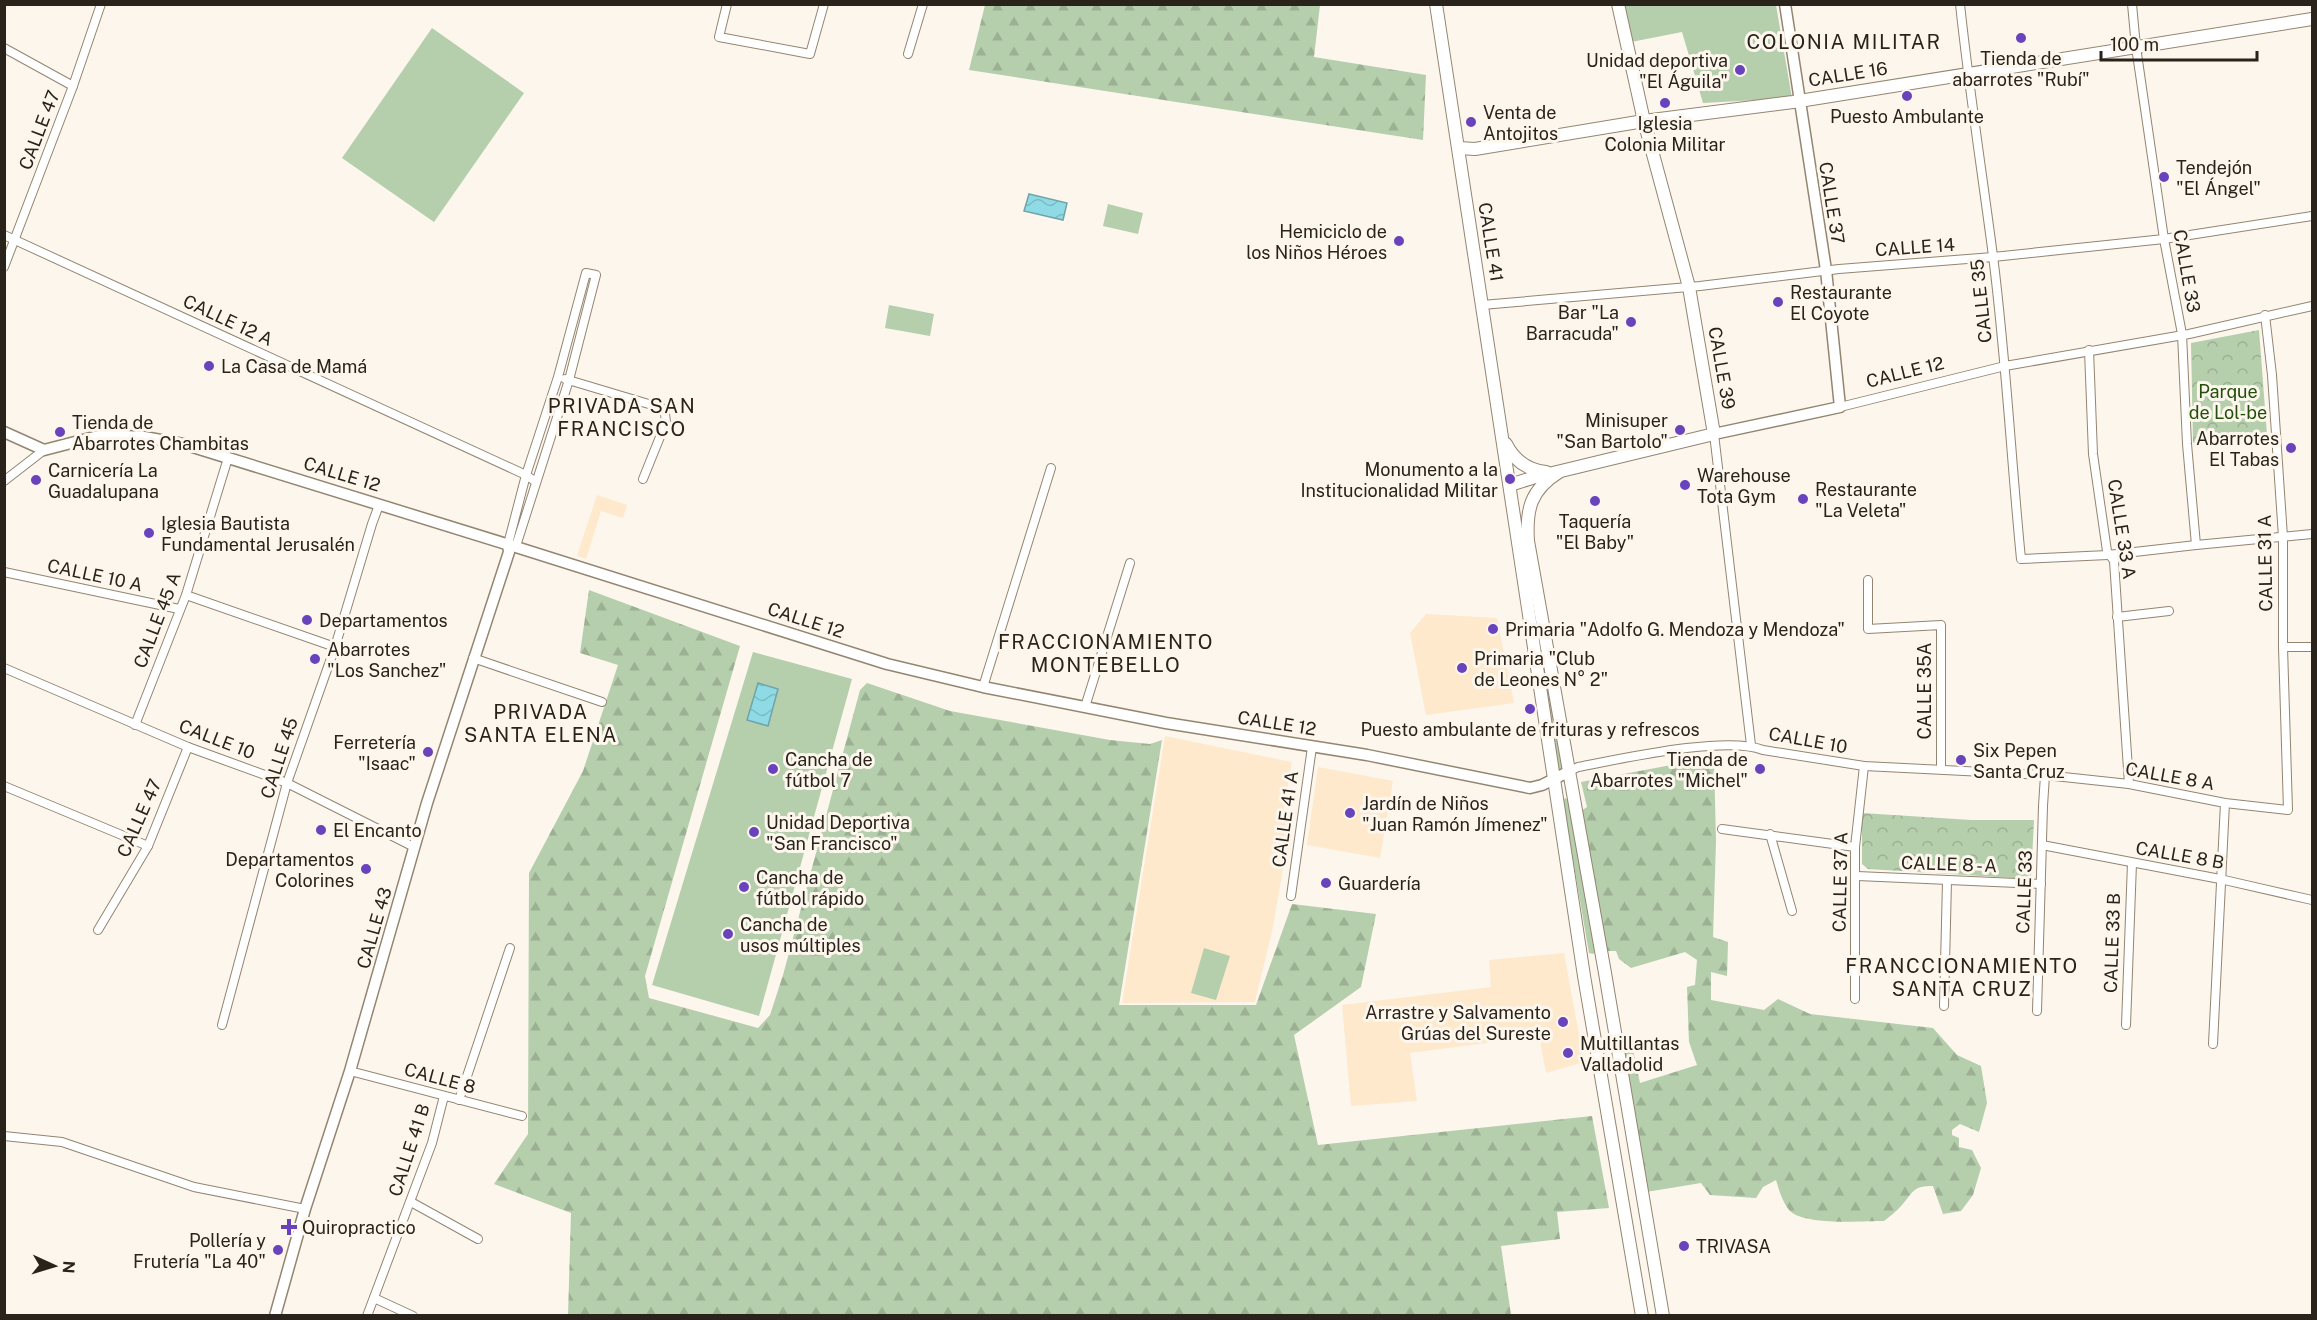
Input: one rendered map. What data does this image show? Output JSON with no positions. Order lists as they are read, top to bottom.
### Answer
{
  "streets": {
    "main road": [
      "CALLE 16",
      "CALLE 41",
      "CALLE 39",
      "CALLE 12"
    ],
    "street": [
      "CALLE 47",
      "CALLE 37",
      "CALLE 14",
      "CALLE 33",
      "CALLE 35",
      "CALLE 12 A",
      "CALLE 33 A",
      "CALLE 31 A",
      "CALLE 10 A",
      "CALLE 45 A",
      "CALLE 35A",
      "CALLE 10",
      "CALLE 45",
      "CALLE 8 A",
      "CALLE 41 A",
      "CALLE 8 B",
      "CALLE 8 - A",
      "CALLE 37 A",
      "CALLE 43",
      "CALLE 33 B",
      "CALLE 8",
      "CALLE 41 B"
    ]
  },
  "crossings": [
    ["CALLE 16", "CALLE 37"],
    ["CALLE 16", "CALLE 41"],
    ["CALLE 16", "CALLE 33"],
    ["CALLE 16", "CALLE 35"],
    ["CALLE 16", "CALLE 39"],
    ["CALLE 47", "CALLE 12 A"],
    ["CALLE 47", "CALLE 10"],
    ["CALLE 37", "CALLE 14"],
    ["CALLE 37", "CALLE 12"],
    ["CALLE 41", "CALLE 14"],
    ["CALLE 41", "CALLE 12"],
    ["CALLE 14", "CALLE 33"],
    ["CALLE 14", "CALLE 35"],
    ["CALLE 14", "CALLE 39"],
    ["CALLE 33", "CALLE 12"],
    ["CALLE 33", "CALLE 10"],
    ["CALLE 33", "CALLE 8 A"],
    ["CALLE 33", "CALLE 8 B"],
    ["CALLE 33", "CALLE 8 - A"],
    ["CALLE 35", "CALLE 12"],
    ["CALLE 35", "CALLE 33 A"],
    ["CALLE 39", "CALLE 12"],
    ["CALLE 39", "CALLE 10"],
    ["CALLE 12", "CALLE 33 A"],
    ["CALLE 12", "CALLE 31 A"],
    ["CALLE 12", "CALLE 45 A"],
    ["CALLE 12", "CALLE 10"],
    ["CALLE 12", "CALLE 45"],
    ["CALLE 12", "CALLE 41 A"],
    ["CALLE 12", "CALLE 43"],
    ["CALLE 33 A", "CALLE 8 A"],
    ["CALLE 31 A", "CALLE 8 A"],
    ["CALLE 10 A", "CALLE 45 A"],
    ["CALLE 45 A", "CALLE 10"],
    ["CALLE 35A", "CALLE 10"],
    ["CALLE 10", "CALLE 45"],
    ["CALLE 10", "CALLE 8 A"],
    ["CALLE 10", "CALLE 37 A"],
    ["CALLE 10", "CALLE 43"],
    ["CALLE 8 B", "CALLE 33 B"],
    ["CALLE 8 - A", "CALLE 37 A"],
    ["CALLE 43", "CALLE 8"],
    ["CALLE 8", "CALLE 41 B"]
  ],
  "districts": [
    "COLONIA MILITAR",
    "PRIVADA SAN FRANCISCO",
    "FRACCIONAMIENTO MONTEBELLO",
    "PRIVADA SANTA ELENA",
    "FRANCCIONAMIENTO SANTA CRUZ"
  ],
  "parks": ["Parque de Lol-be"],
  "places": {
    "other": [
      "Tienda de abarrotes \"Rubí\"",
      "Unidad deportiva \"El Águila\"",
      "Puesto Ambulante",
      "Iglesia Colonia Militar",
      "Venta de Antojitos",
      "Tendejón \"El Ángel\"",
      "Hemiciclo de los Niños Héroes",
      "Restaurante El Coyote",
      "Bar \"La Barracuda\"",
      "La Casa de Mamá",
      "Minisuper \"San Bartolo\"",
      "Tienda de Abarrotes Chambitas",
      "Abarrotes El Tabas",
      "Monumento a la Institucionalidad Militar",
      "Carnicería La Guadalupana",
      "Warehouse Tota Gym",
      "Restaurante \"La Veleta\"",
      "Taquería \"El Baby\"",
      "Iglesia Bautista Fundamental Jerusalén",
      "Departamentos",
      "Primaria \"Adolfo G. Mendoza y Mendoza\"",
      "Abarrotes \"Los Sanchez\"",
      "Primaria \"Club de Leones N° 2\"",
      "Puesto ambulante de frituras y refrescos",
      "Ferretería \"Isaac\"",
      "Six Pepen Santa Cruz",
      "Cancha de fútbol 7",
      "Tienda de Abarrotes \"Michel\"",
      "Jardín de Niños \"Juan Ramón Jímenez\"",
      "El Encanto",
      "Unidad Deportiva \"San Francisco\"",
      "Departamentos Colorines",
      "Guardería",
      "Cancha de fútbol rápido",
      "Cancha de usos múltiples",
      "Arrastre y Salvamento Grúas del Sureste",
      "Multillantas Valladolid",
      "TRIVASA",
      "Pollería y Frutería \"La 40\""
    ],
    "health": ["Quiropractico"]
  },
  "scale_bar": "100 m",
  "north": "right"
}
